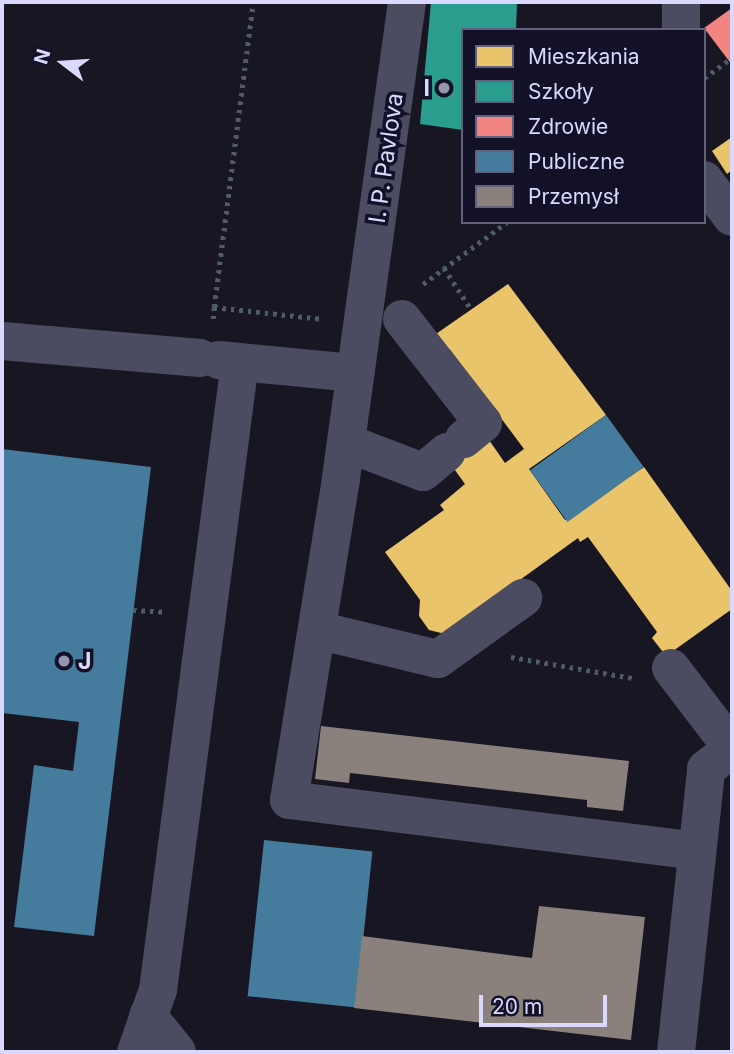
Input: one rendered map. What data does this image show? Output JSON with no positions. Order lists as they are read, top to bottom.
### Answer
{
  "streets": {
    "lane": ["I. P. Pavlova"]
  },
  "places": ["I", "J"],
  "legend": [
    "Mieszkania",
    "Szkoły",
    "Zdrowie",
    "Publiczne",
    "Przemysł"
  ],
  "scale_bar": "20 m",
  "north": "left"
}
